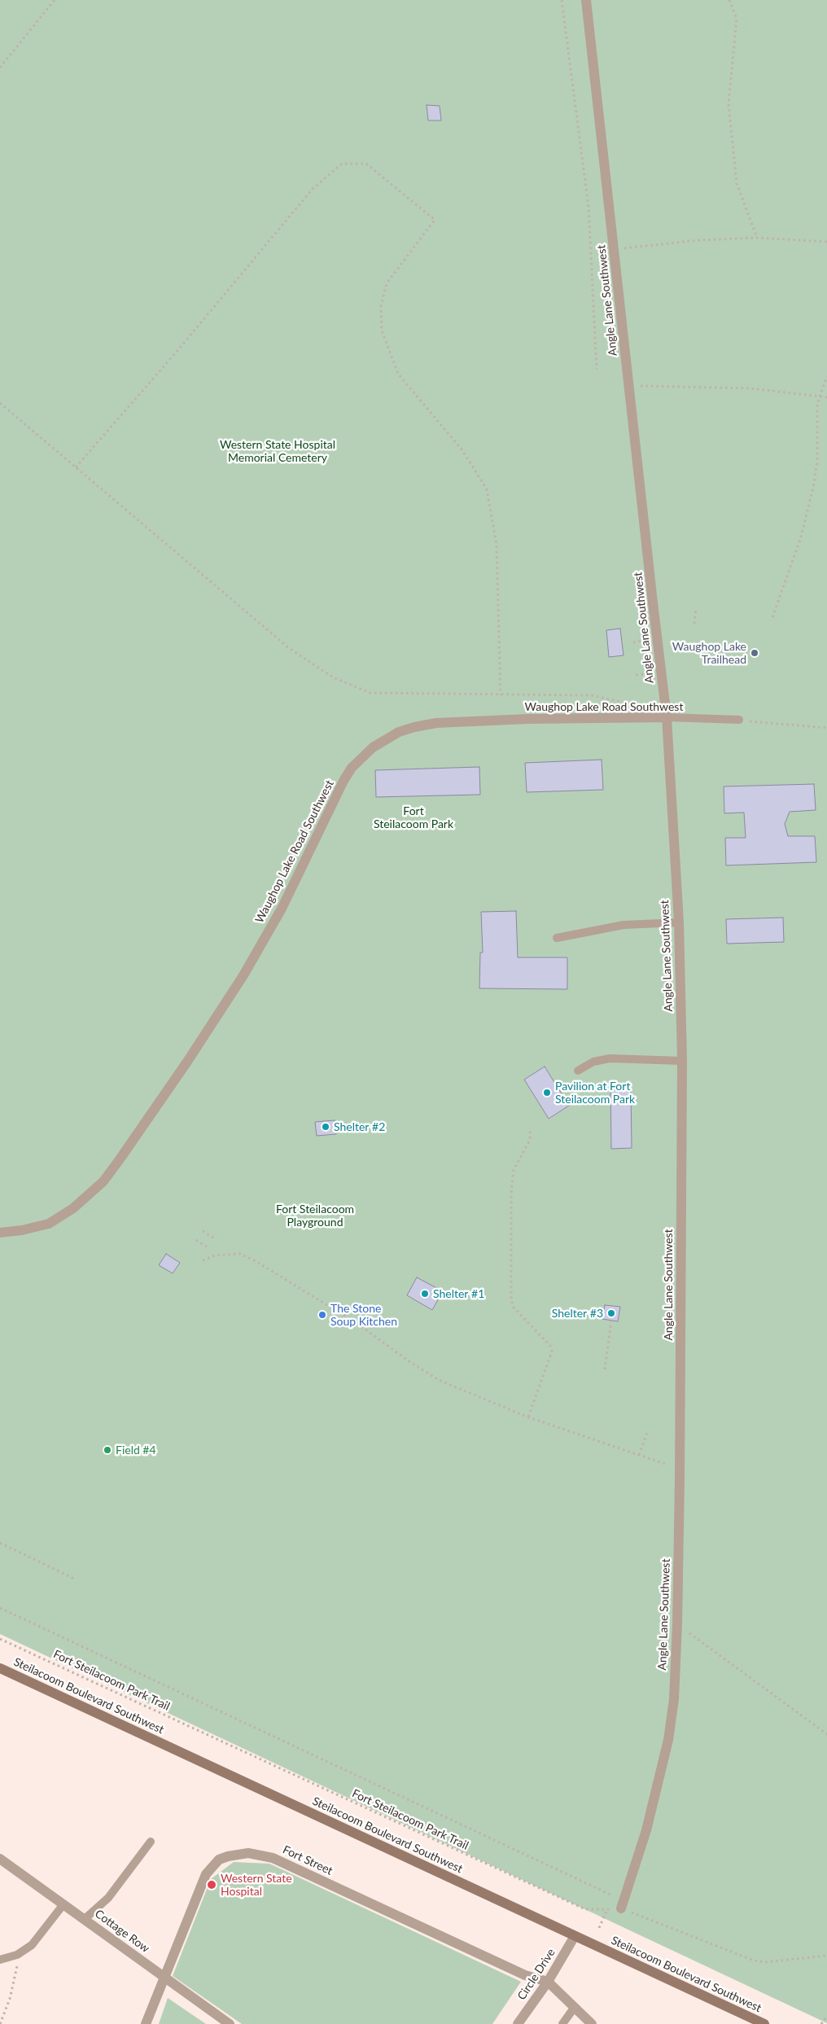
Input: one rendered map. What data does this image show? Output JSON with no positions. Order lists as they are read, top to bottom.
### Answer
{
  "streets": {
    "main road": ["Steilacoom Boulevard Southwest"],
    "street": [
      "Angle Lane Southwest",
      "Waughop Lake Road Southwest",
      "Fort Street",
      "Cottage Row",
      "Circle Drive"
    ],
    "path": ["Fort Steilacoom Park Trail"]
  },
  "crossings": [
    ["Angle Lane Southwest", "Waughop Lake Road Southwest"],
    ["Angle Lane Southwest", "Fort Steilacoom Park Trail"],
    ["Steilacoom Boulevard Southwest", "Circle Drive"],
    ["Fort Street", "Cottage Row"],
    ["Fort Street", "Circle Drive"]
  ],
  "parks": ["Western State Hospital Memorial Cemetery", "Fort Steilacoom Park", "Fort Steilacoom Playground"],
  "places": [
    "Waughop Lake Trailhead",
    "Pavilion at Fort Steilacoom Park",
    "Shelter #2",
    "Shelter #1",
    "Shelter #3",
    "The Stone Soup Kitchen",
    "Field #4",
    "Western State Hospital"
  ]
}
